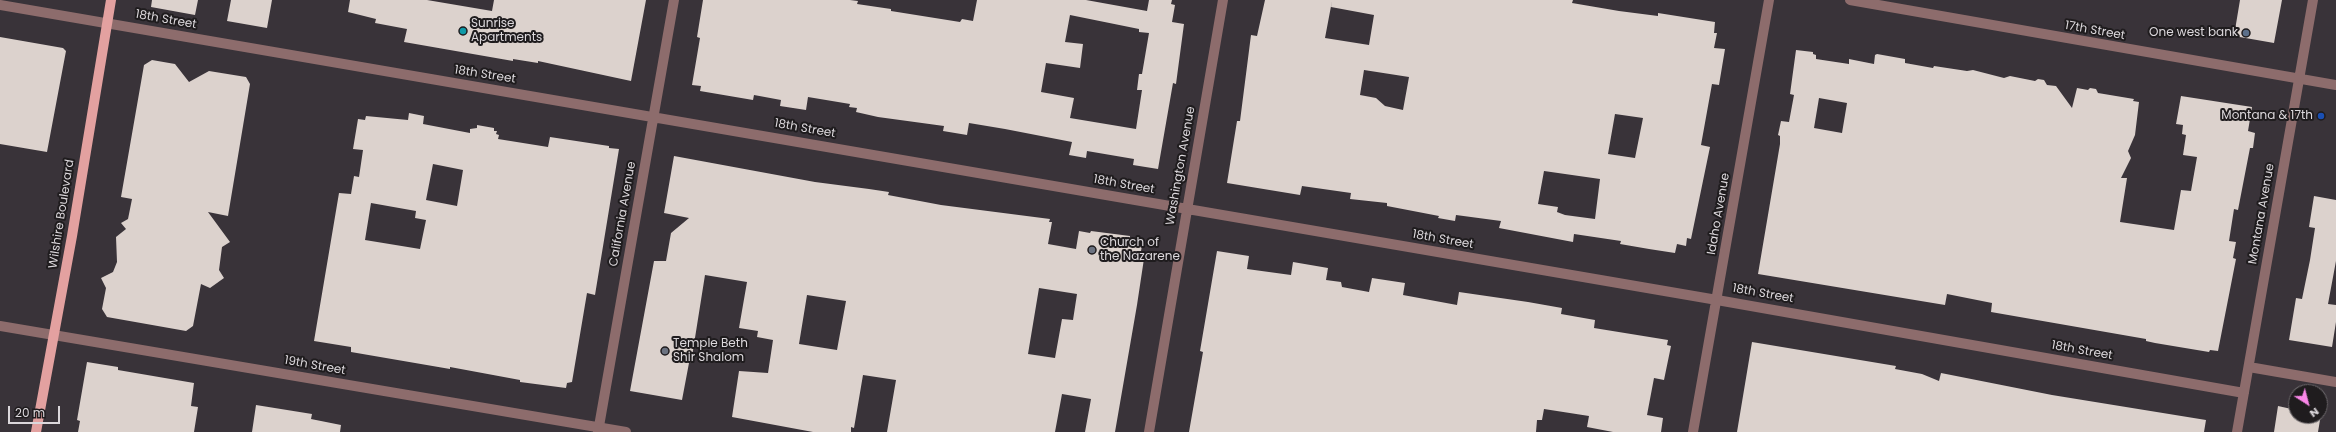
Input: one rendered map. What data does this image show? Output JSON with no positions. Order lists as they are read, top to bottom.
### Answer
{
  "streets": {
    "main road": ["Wilshire Boulevard"],
    "street": [
      "18th Street",
      "17th Street",
      "Washington Avenue",
      "California Avenue",
      "Idaho Avenue",
      "Montana Avenue",
      "19th Street"
    ]
  },
  "crossings": [
    ["18th Street", "Washington Avenue"],
    ["18th Street", "Wilshire Boulevard"],
    ["18th Street", "California Avenue"],
    ["18th Street", "Idaho Avenue"],
    ["18th Street", "Montana Avenue"],
    ["17th Street", "Montana Avenue"],
    ["Wilshire Boulevard", "19th Street"],
    ["California Avenue", "19th Street"]
  ],
  "places": [
    "Sunrise Apartments",
    "One west bank",
    "Montana & 17th",
    "Church of the Nazarene",
    "Temple Beth Shir Shalom"
  ],
  "scale_bar": "20 m",
  "north": "bottom right"
}
